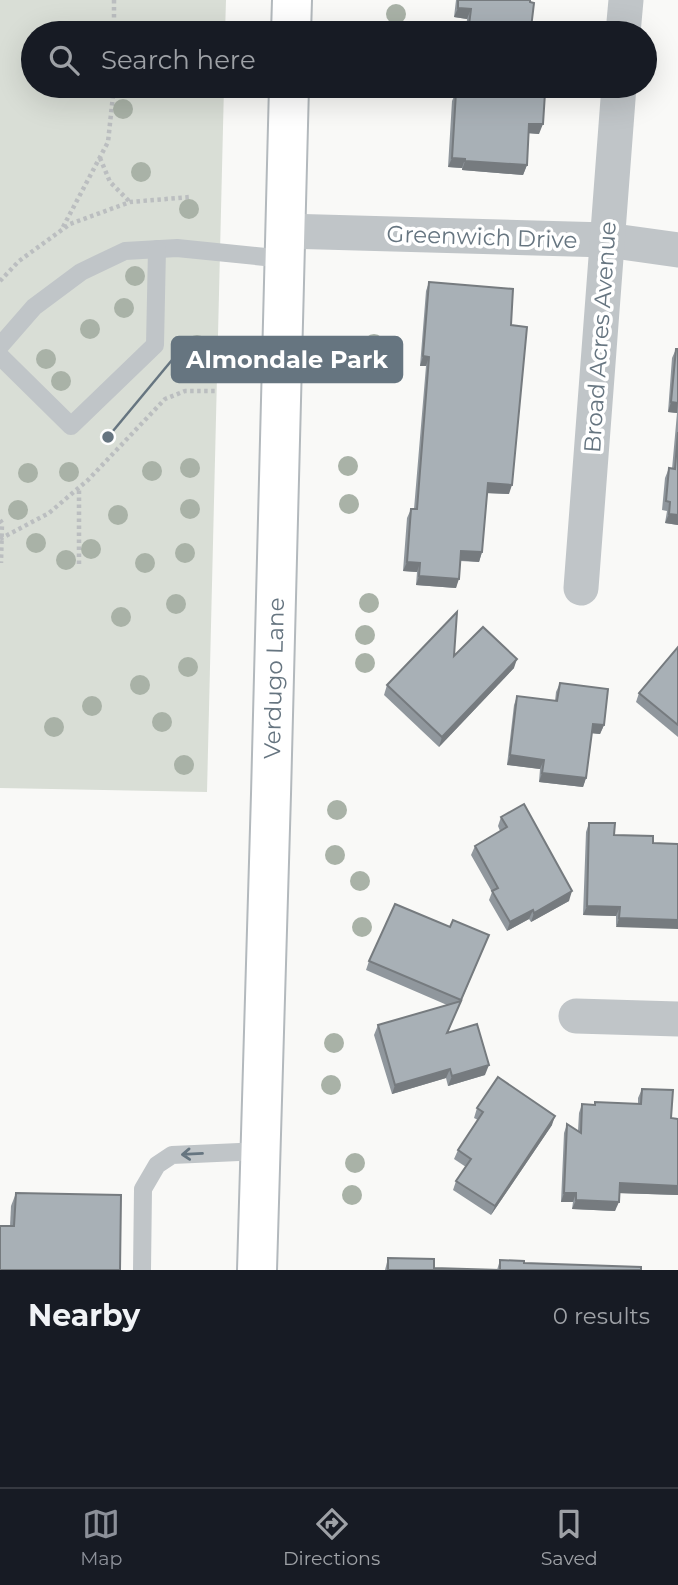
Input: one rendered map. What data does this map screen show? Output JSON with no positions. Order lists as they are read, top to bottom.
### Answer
{
  "streets": {
    "street": ["Greenwich Drive", "Broad Acres Avenue", "Verdugo Lane"]
  },
  "crossings": [
    ["Greenwich Drive", "Broad Acres Avenue"],
    ["Greenwich Drive", "Verdugo Lane"]
  ],
  "places": ["Almondale Park"],
  "page": {
    "search": "Search here",
    "heading": ["Nearby", "0 results"],
    "nav": ["Map", "Directions", "Saved"]
  }
}
